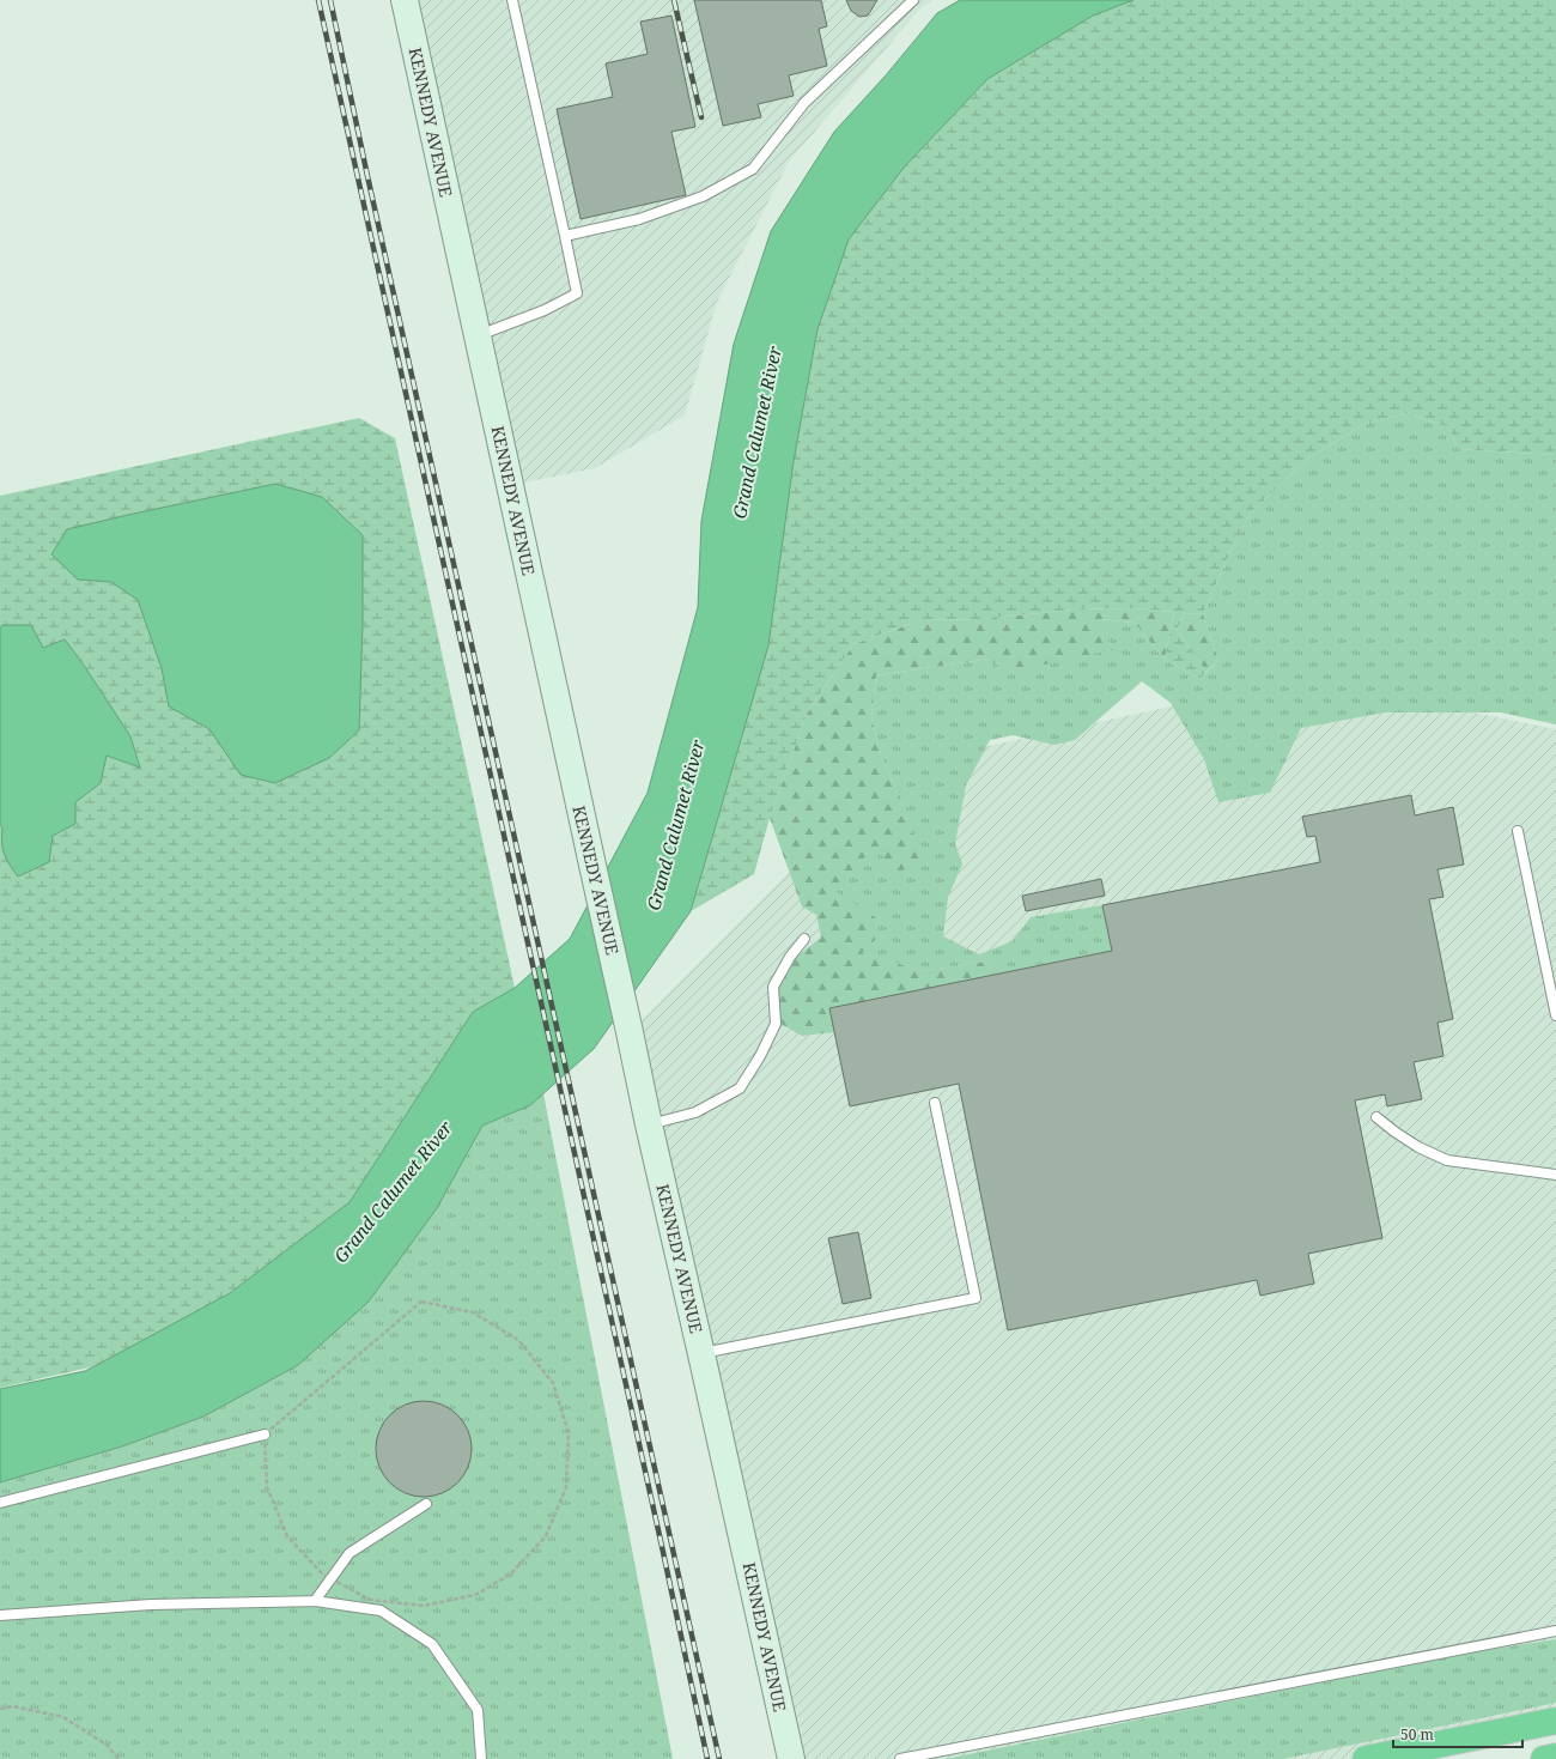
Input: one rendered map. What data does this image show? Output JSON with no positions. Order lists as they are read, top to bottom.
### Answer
{
  "streets": {
    "main road": ["KENNEDY AVENUE"]
  },
  "water": ["Grand Calumet River"],
  "scale_bar": "50 m"
}
